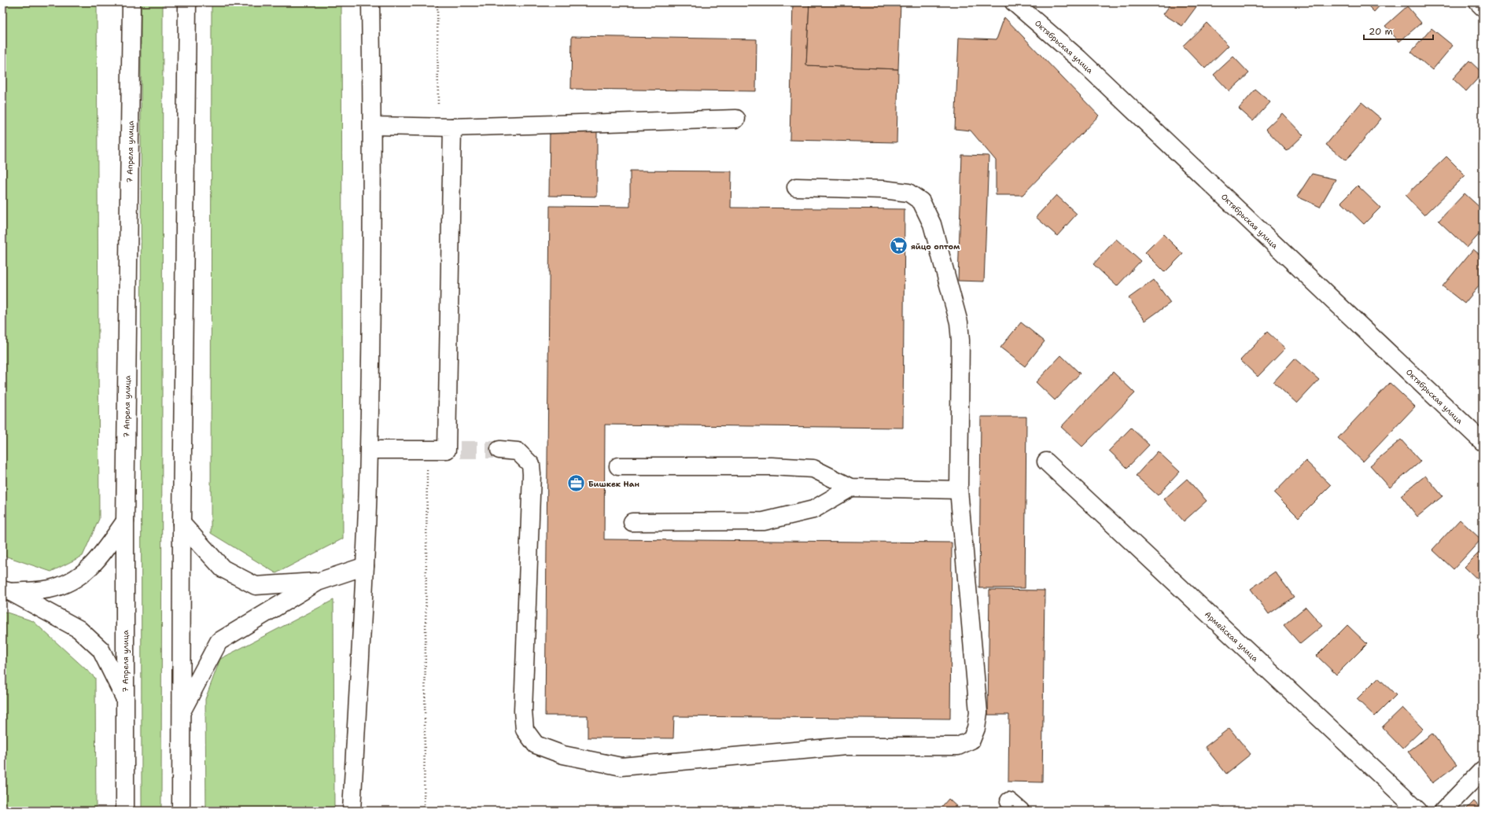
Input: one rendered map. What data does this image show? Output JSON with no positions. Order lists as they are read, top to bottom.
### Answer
{
  "streets": {
    "main road": ["Октябрьская улица", "7 Апреля улица", "Армейская улица"]
  },
  "places": {
    "supermarket": ["яйцо оптом"],
    "office": ["Бишкек Нан"]
  },
  "scale_bar": "20 m"
}
